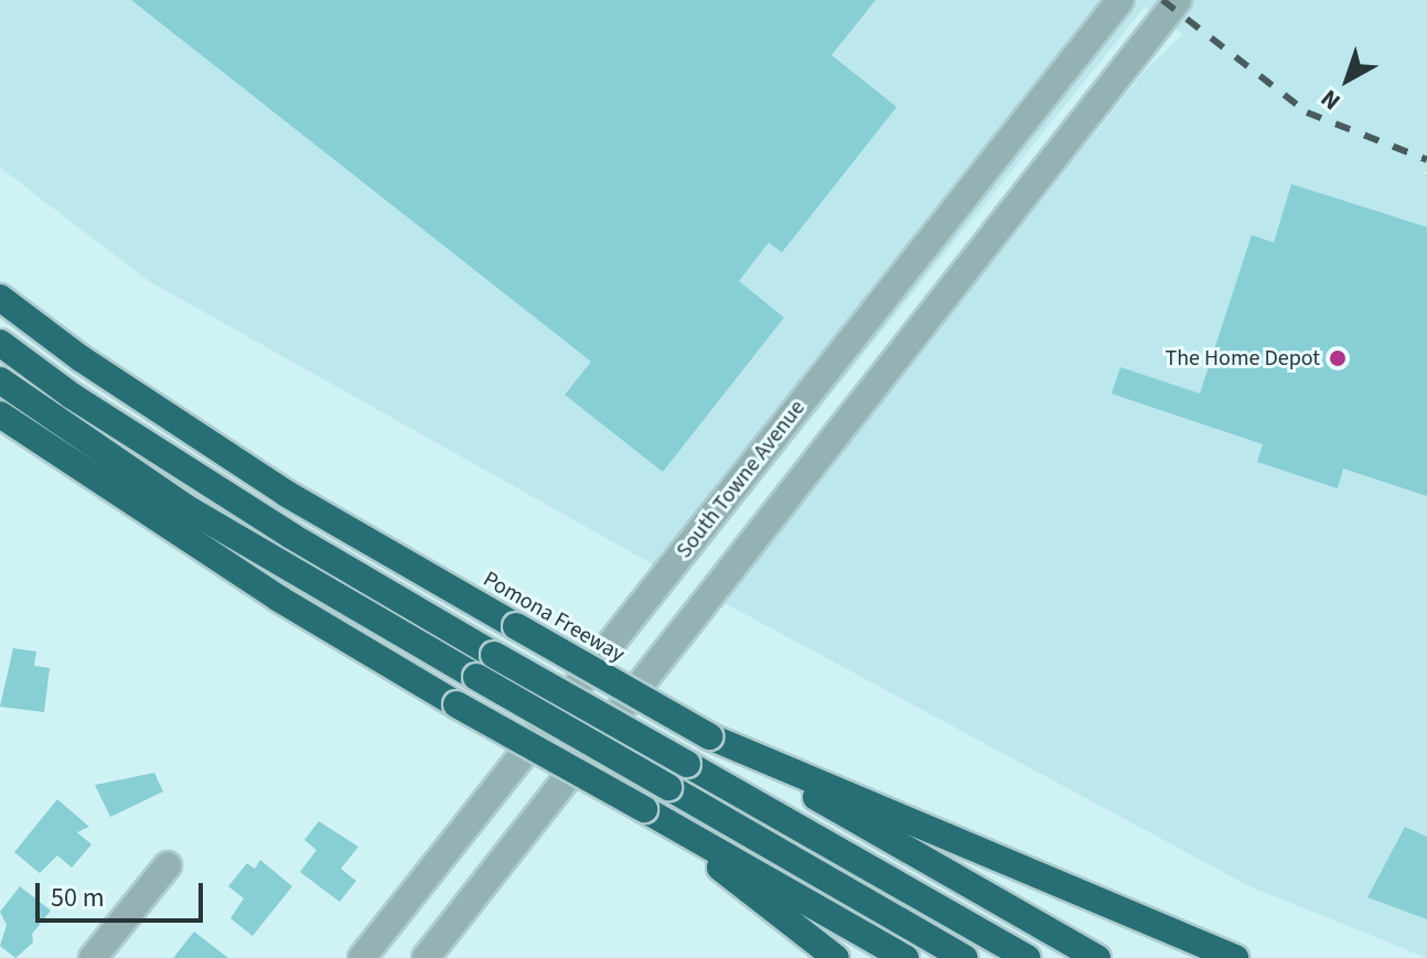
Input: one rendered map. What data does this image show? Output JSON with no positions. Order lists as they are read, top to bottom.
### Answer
{
  "streets": {
    "highway": ["Pomona Freeway"],
    "street": ["South Towne Avenue"]
  },
  "places": ["The Home Depot"],
  "scale_bar": "50 m",
  "north": "bottom left"
}
